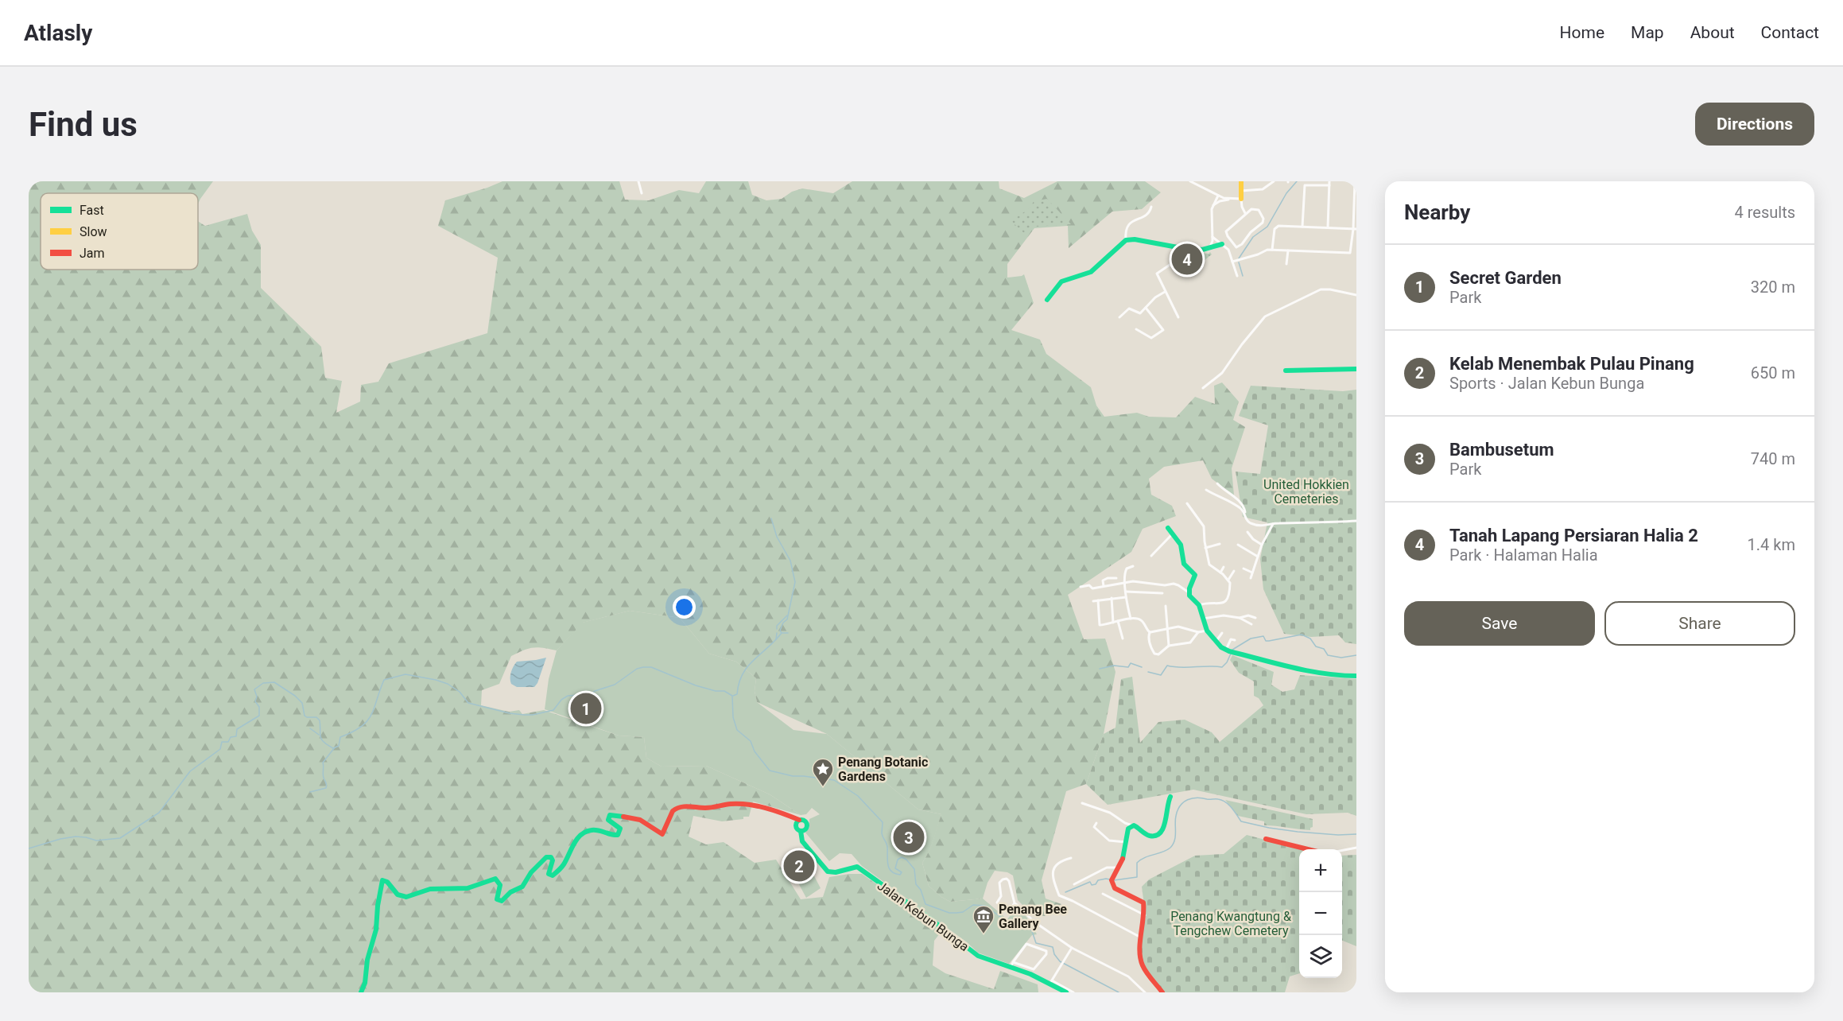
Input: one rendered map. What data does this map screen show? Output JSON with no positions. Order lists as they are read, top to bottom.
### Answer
{
  "streets": {
    "street": ["Jalan Kebun Bunga"]
  },
  "parks": ["United Hokkien Cemeteries", "Penang Kwangtung & Tengchew Cemetery"],
  "places": {
    "place": ["Penang Botanic Gardens"],
    "museum": ["Penang Bee Gallery"]
  },
  "legend": ["Fast", "Slow", "Jam"],
  "page": {
    "header": "Atlasly",
    "nav": [
      "Home",
      "Map",
      "About",
      "Contact"
    ],
    "buttons": [
      "Directions",
      ["Save", "Share"]
    ],
    "title": "Find us",
    "heading": ["Nearby", "4 results"],
    "pins": [
      "4",
      "1",
      "3",
      "2"
    ],
    "list": [
      {
        "mark": "1",
        "name": "Secret Garden",
        "note": "Park",
        "value": "320 m"
      },
      {
        "mark": "2",
        "name": "Kelab Menembak Pulau Pinang",
        "note": "Sports · Jalan Kebun Bunga",
        "value": "650 m"
      },
      {
        "mark": "3",
        "name": "Bambusetum",
        "note": "Park",
        "value": "740 m"
      },
      {
        "mark": "4",
        "name": "Tanah Lapang Persiaran Halia 2",
        "note": "Park · Halaman Halia",
        "value": "1.4 km"
      }
    ],
    "map_buttons": ["+", "−"]
  }
}
